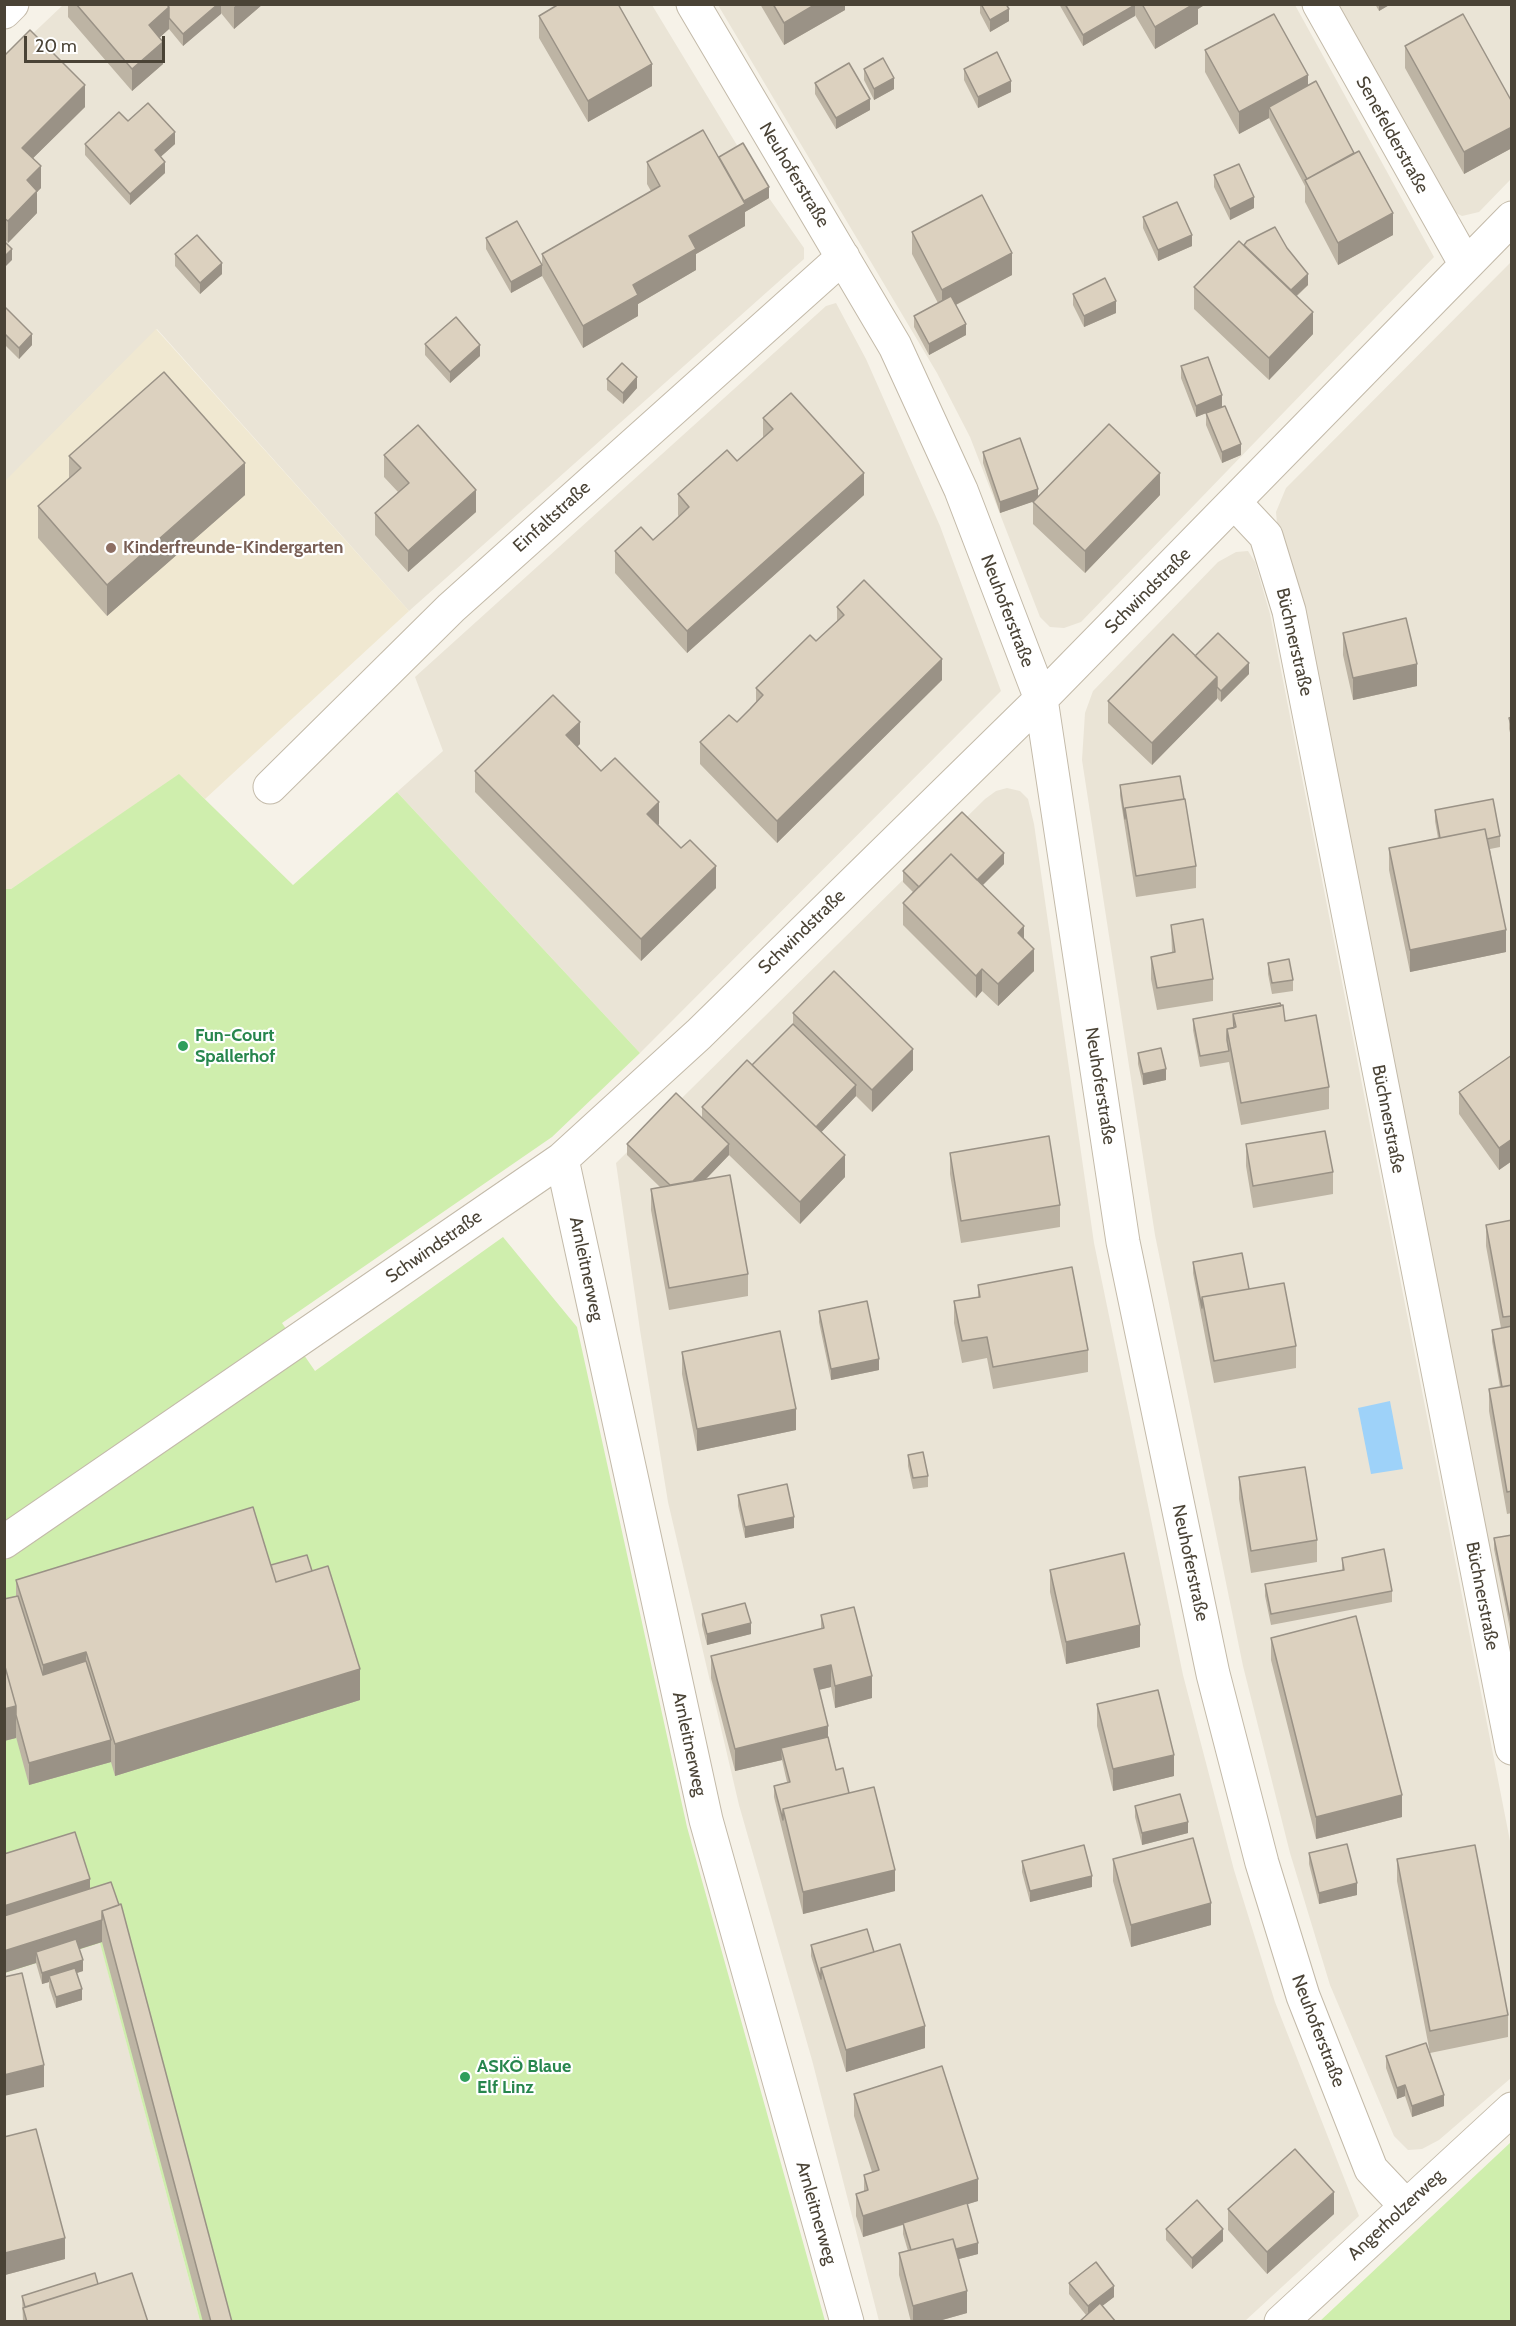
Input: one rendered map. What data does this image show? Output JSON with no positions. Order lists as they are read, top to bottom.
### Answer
{
  "streets": {
    "street": [
      "Senefelderstraße",
      "Neuhoferstraße",
      "Einfaltstraße",
      "Schwindstraße",
      "Büchnerstraße",
      "Arnleitnerweg",
      "Angerholzerweg"
    ]
  },
  "crossings": [
    ["Senefelderstraße", "Schwindstraße"],
    ["Neuhoferstraße", "Einfaltstraße"],
    ["Neuhoferstraße", "Schwindstraße"],
    ["Neuhoferstraße", "Angerholzerweg"],
    ["Schwindstraße", "Büchnerstraße"],
    ["Schwindstraße", "Arnleitnerweg"]
  ],
  "places": ["Kinderfreunde-Kindergarten", "Fun-Court Spallerhof", "ASKÖ Blaue Elf Linz"],
  "scale_bar": "20 m"
}
